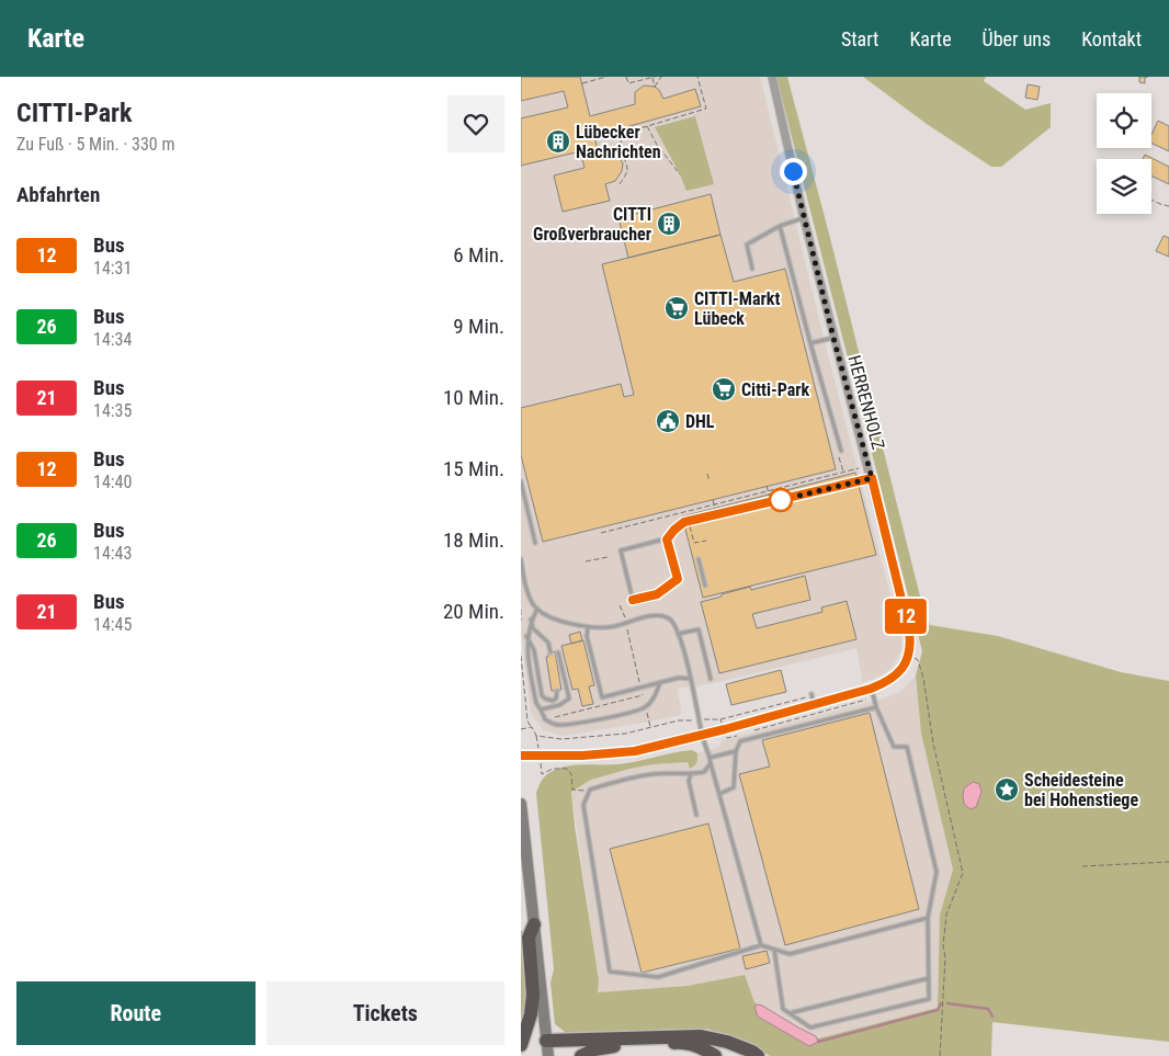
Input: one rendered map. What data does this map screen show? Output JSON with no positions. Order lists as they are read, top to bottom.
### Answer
{
  "streets": {
    "street": ["HERRENHOLZ"]
  },
  "places": {
    "building": ["Lübecker Nachrichten", "CITTI Großverbraucher"],
    "supermarket": ["CITTI-Markt Lübeck", "Citti-Park"],
    "public building": ["DHL"],
    "place": ["Scheidesteine bei Hohenstiege"]
  },
  "lines": ["bus line 12"],
  "page": {
    "header": "Karte",
    "nav": [
      "Start",
      "Karte",
      "Über uns",
      "Kontakt"
    ],
    "heading": [
      ["CITTI-Park", "Zu Fuß · 5 Min. · 330 m"],
      "Abfahrten"
    ],
    "on_map": "12",
    "list": [
      {
        "mark": "12",
        "name": "Bus",
        "note": "14:31",
        "value": "6 Min."
      },
      {
        "mark": "26",
        "name": "Bus",
        "note": "14:34",
        "value": "9 Min."
      },
      {
        "mark": "21",
        "name": "Bus",
        "note": "14:35",
        "value": "10 Min."
      },
      {
        "mark": "12",
        "name": "Bus",
        "note": "14:40",
        "value": "15 Min."
      },
      {
        "mark": "26",
        "name": "Bus",
        "note": "14:43",
        "value": "18 Min."
      },
      {
        "mark": "21",
        "name": "Bus",
        "note": "14:45",
        "value": "20 Min."
      }
    ],
    "buttons": ["Route", "Tickets"]
  }
}
